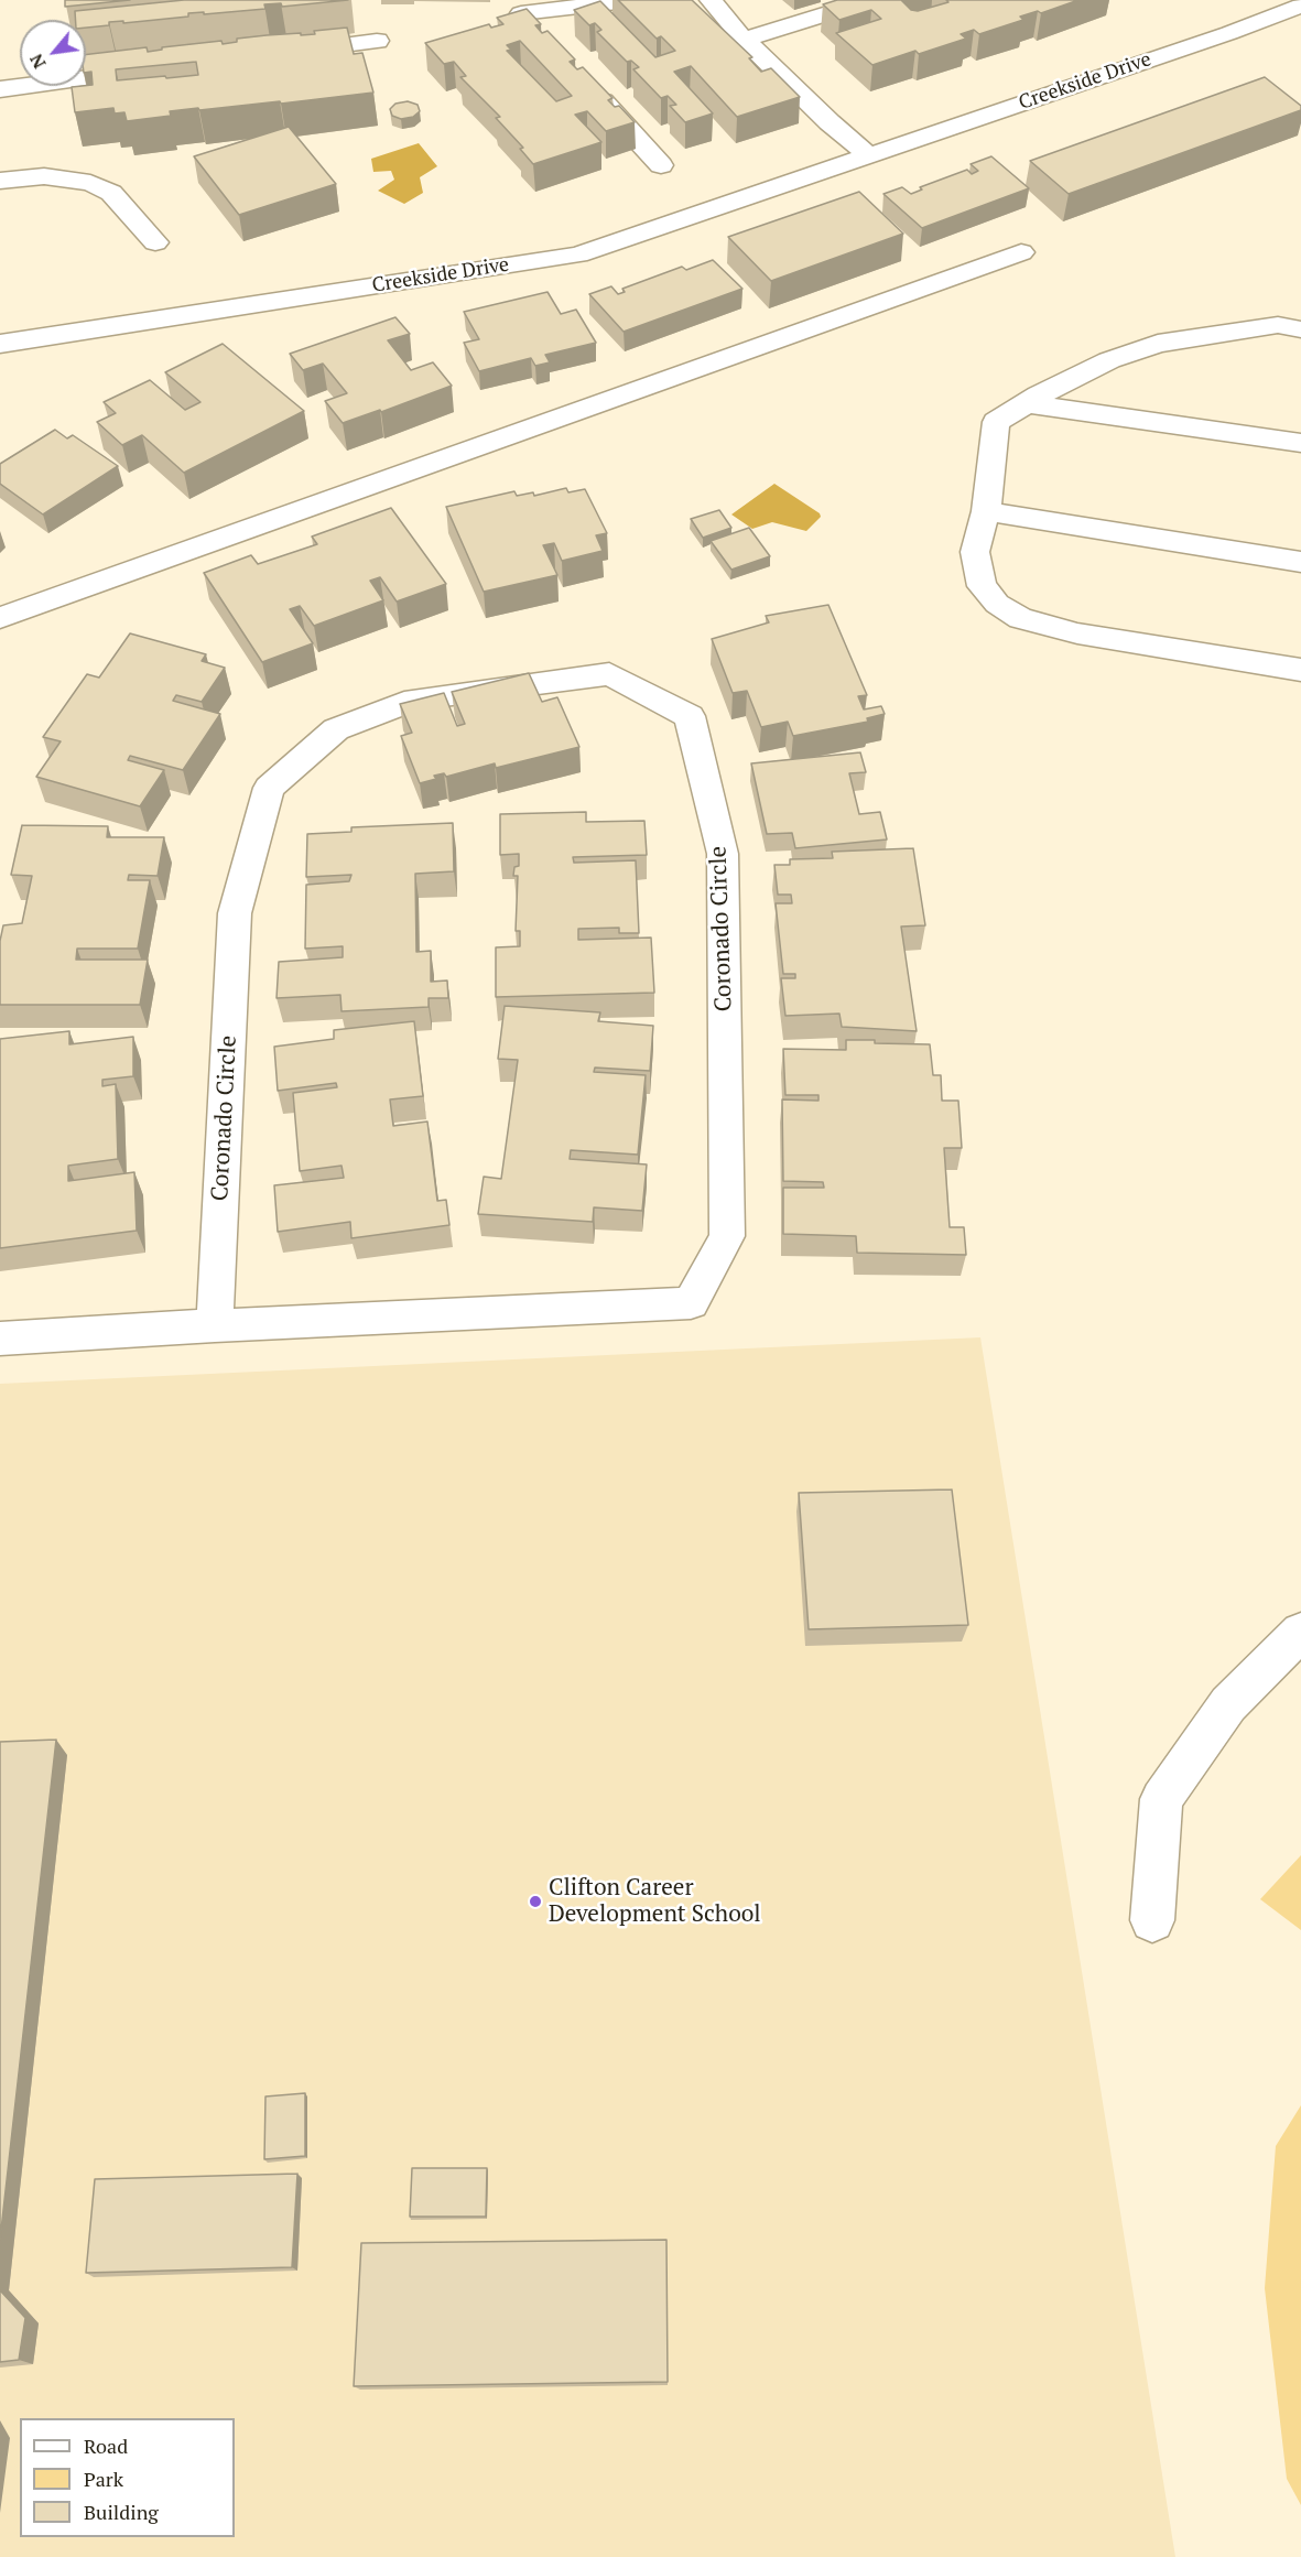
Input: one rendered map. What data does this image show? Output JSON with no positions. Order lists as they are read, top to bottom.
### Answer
{
  "streets": {
    "street": ["Creekside Drive", "Coronado Circle"]
  },
  "places": ["Clifton Career Development School"],
  "legend": ["Road", "Park", "Building"],
  "north": "bottom left"
}
